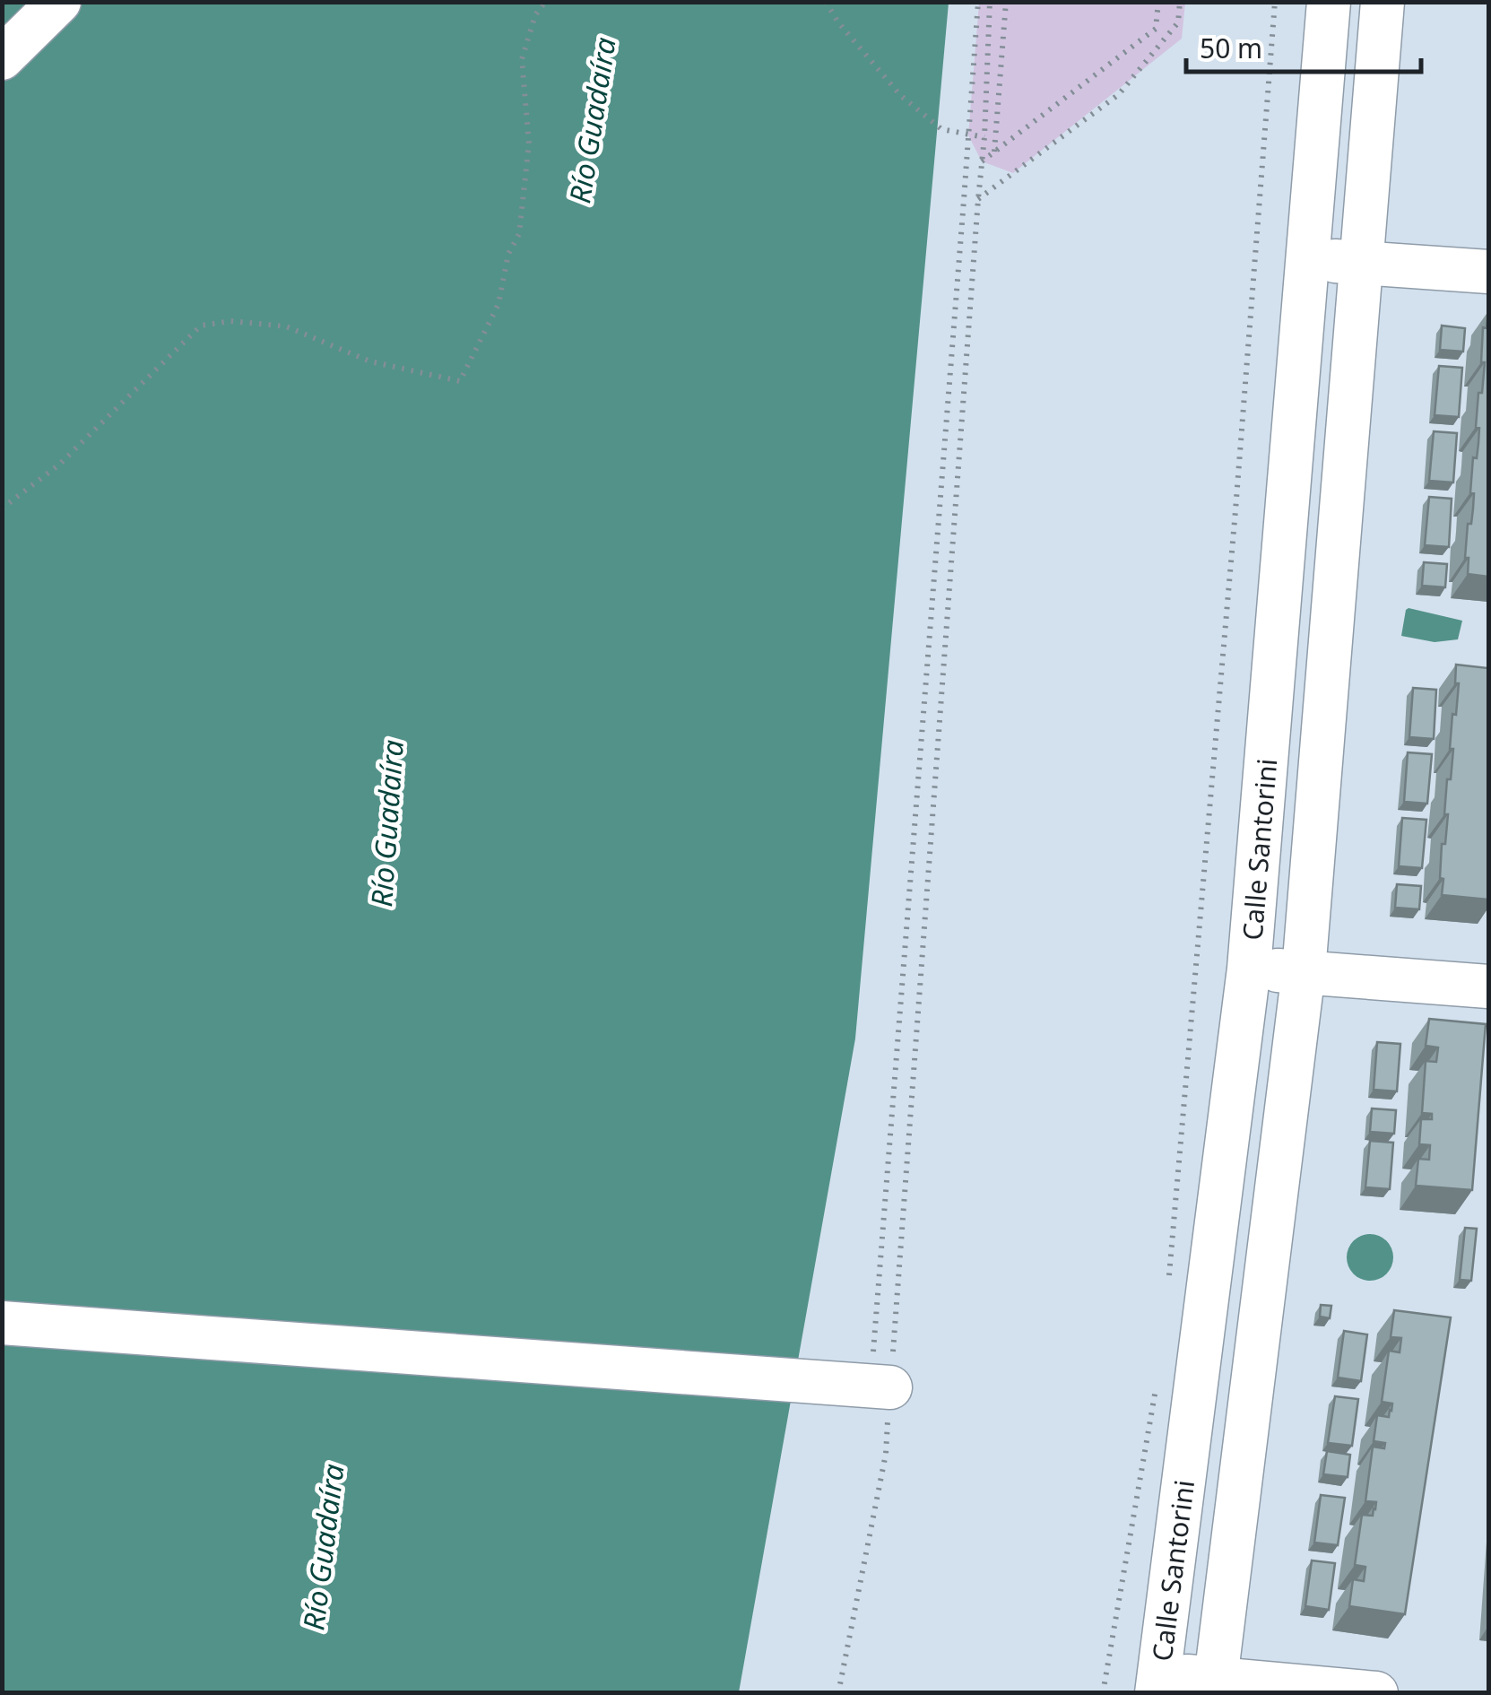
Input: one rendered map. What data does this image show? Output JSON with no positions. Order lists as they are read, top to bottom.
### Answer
{
  "streets": {
    "street": ["Calle Santorini"]
  },
  "water": ["Río Guadaíra"],
  "scale_bar": "50 m"
}
